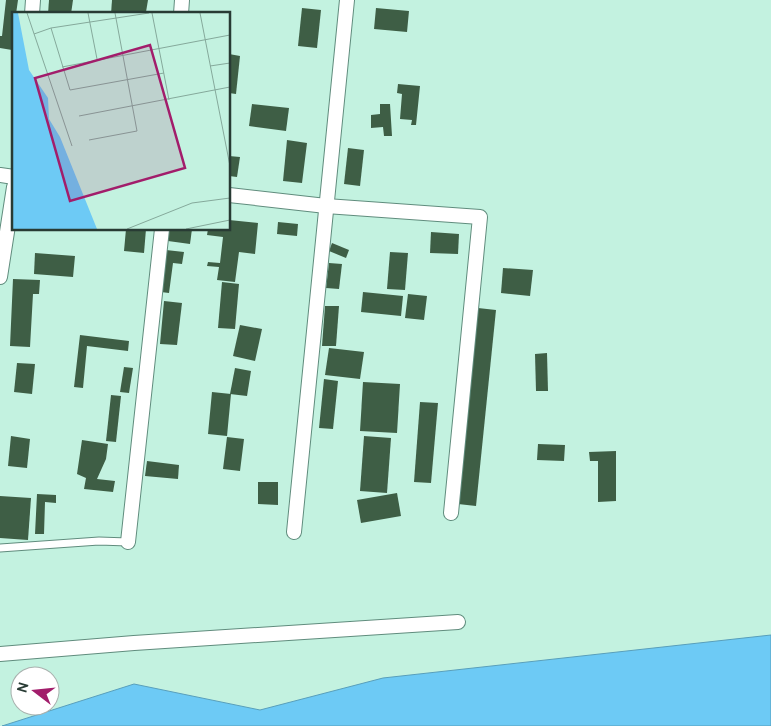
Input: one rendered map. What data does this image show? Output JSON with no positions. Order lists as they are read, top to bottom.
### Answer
{
  "north": "left"
}
